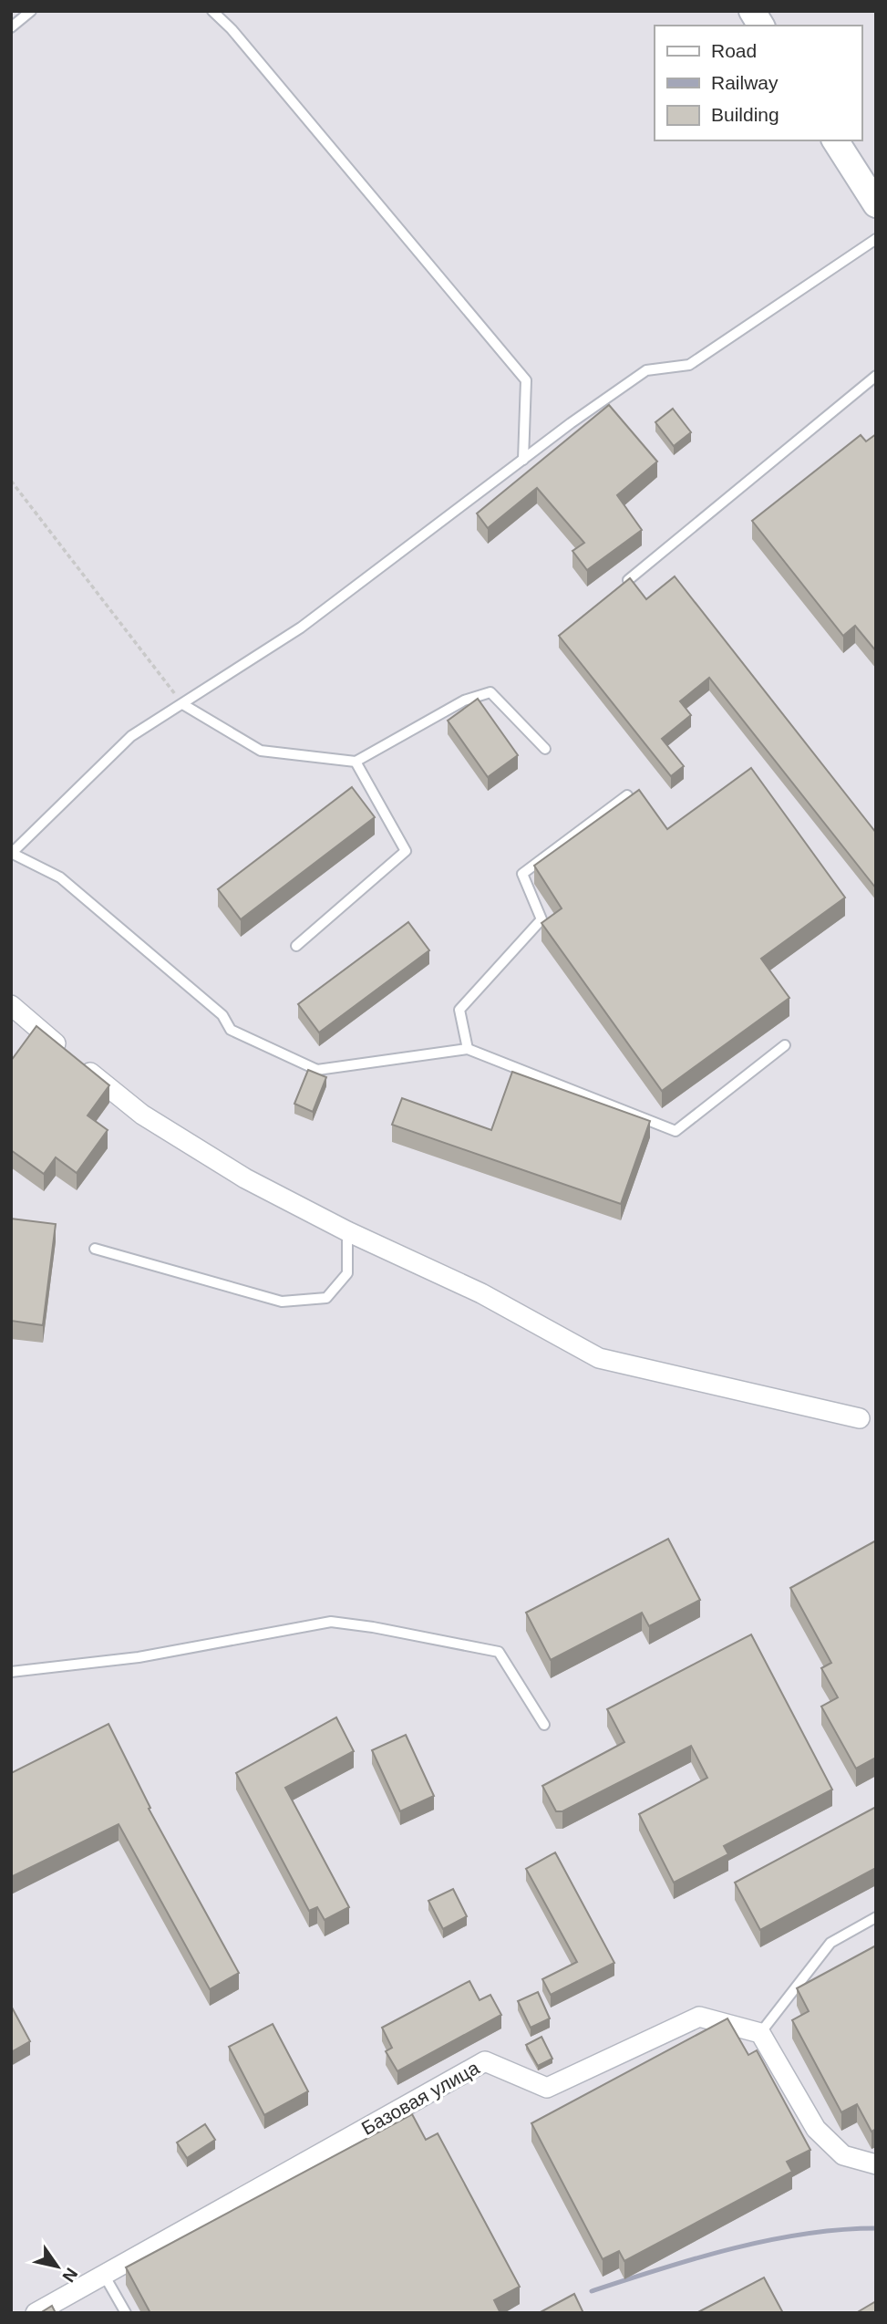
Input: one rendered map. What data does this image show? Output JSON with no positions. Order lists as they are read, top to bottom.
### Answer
{
  "streets": {
    "street": ["Базовая улица"]
  },
  "legend": ["Road", "Railway", "Building"],
  "north": "bottom right"
}
